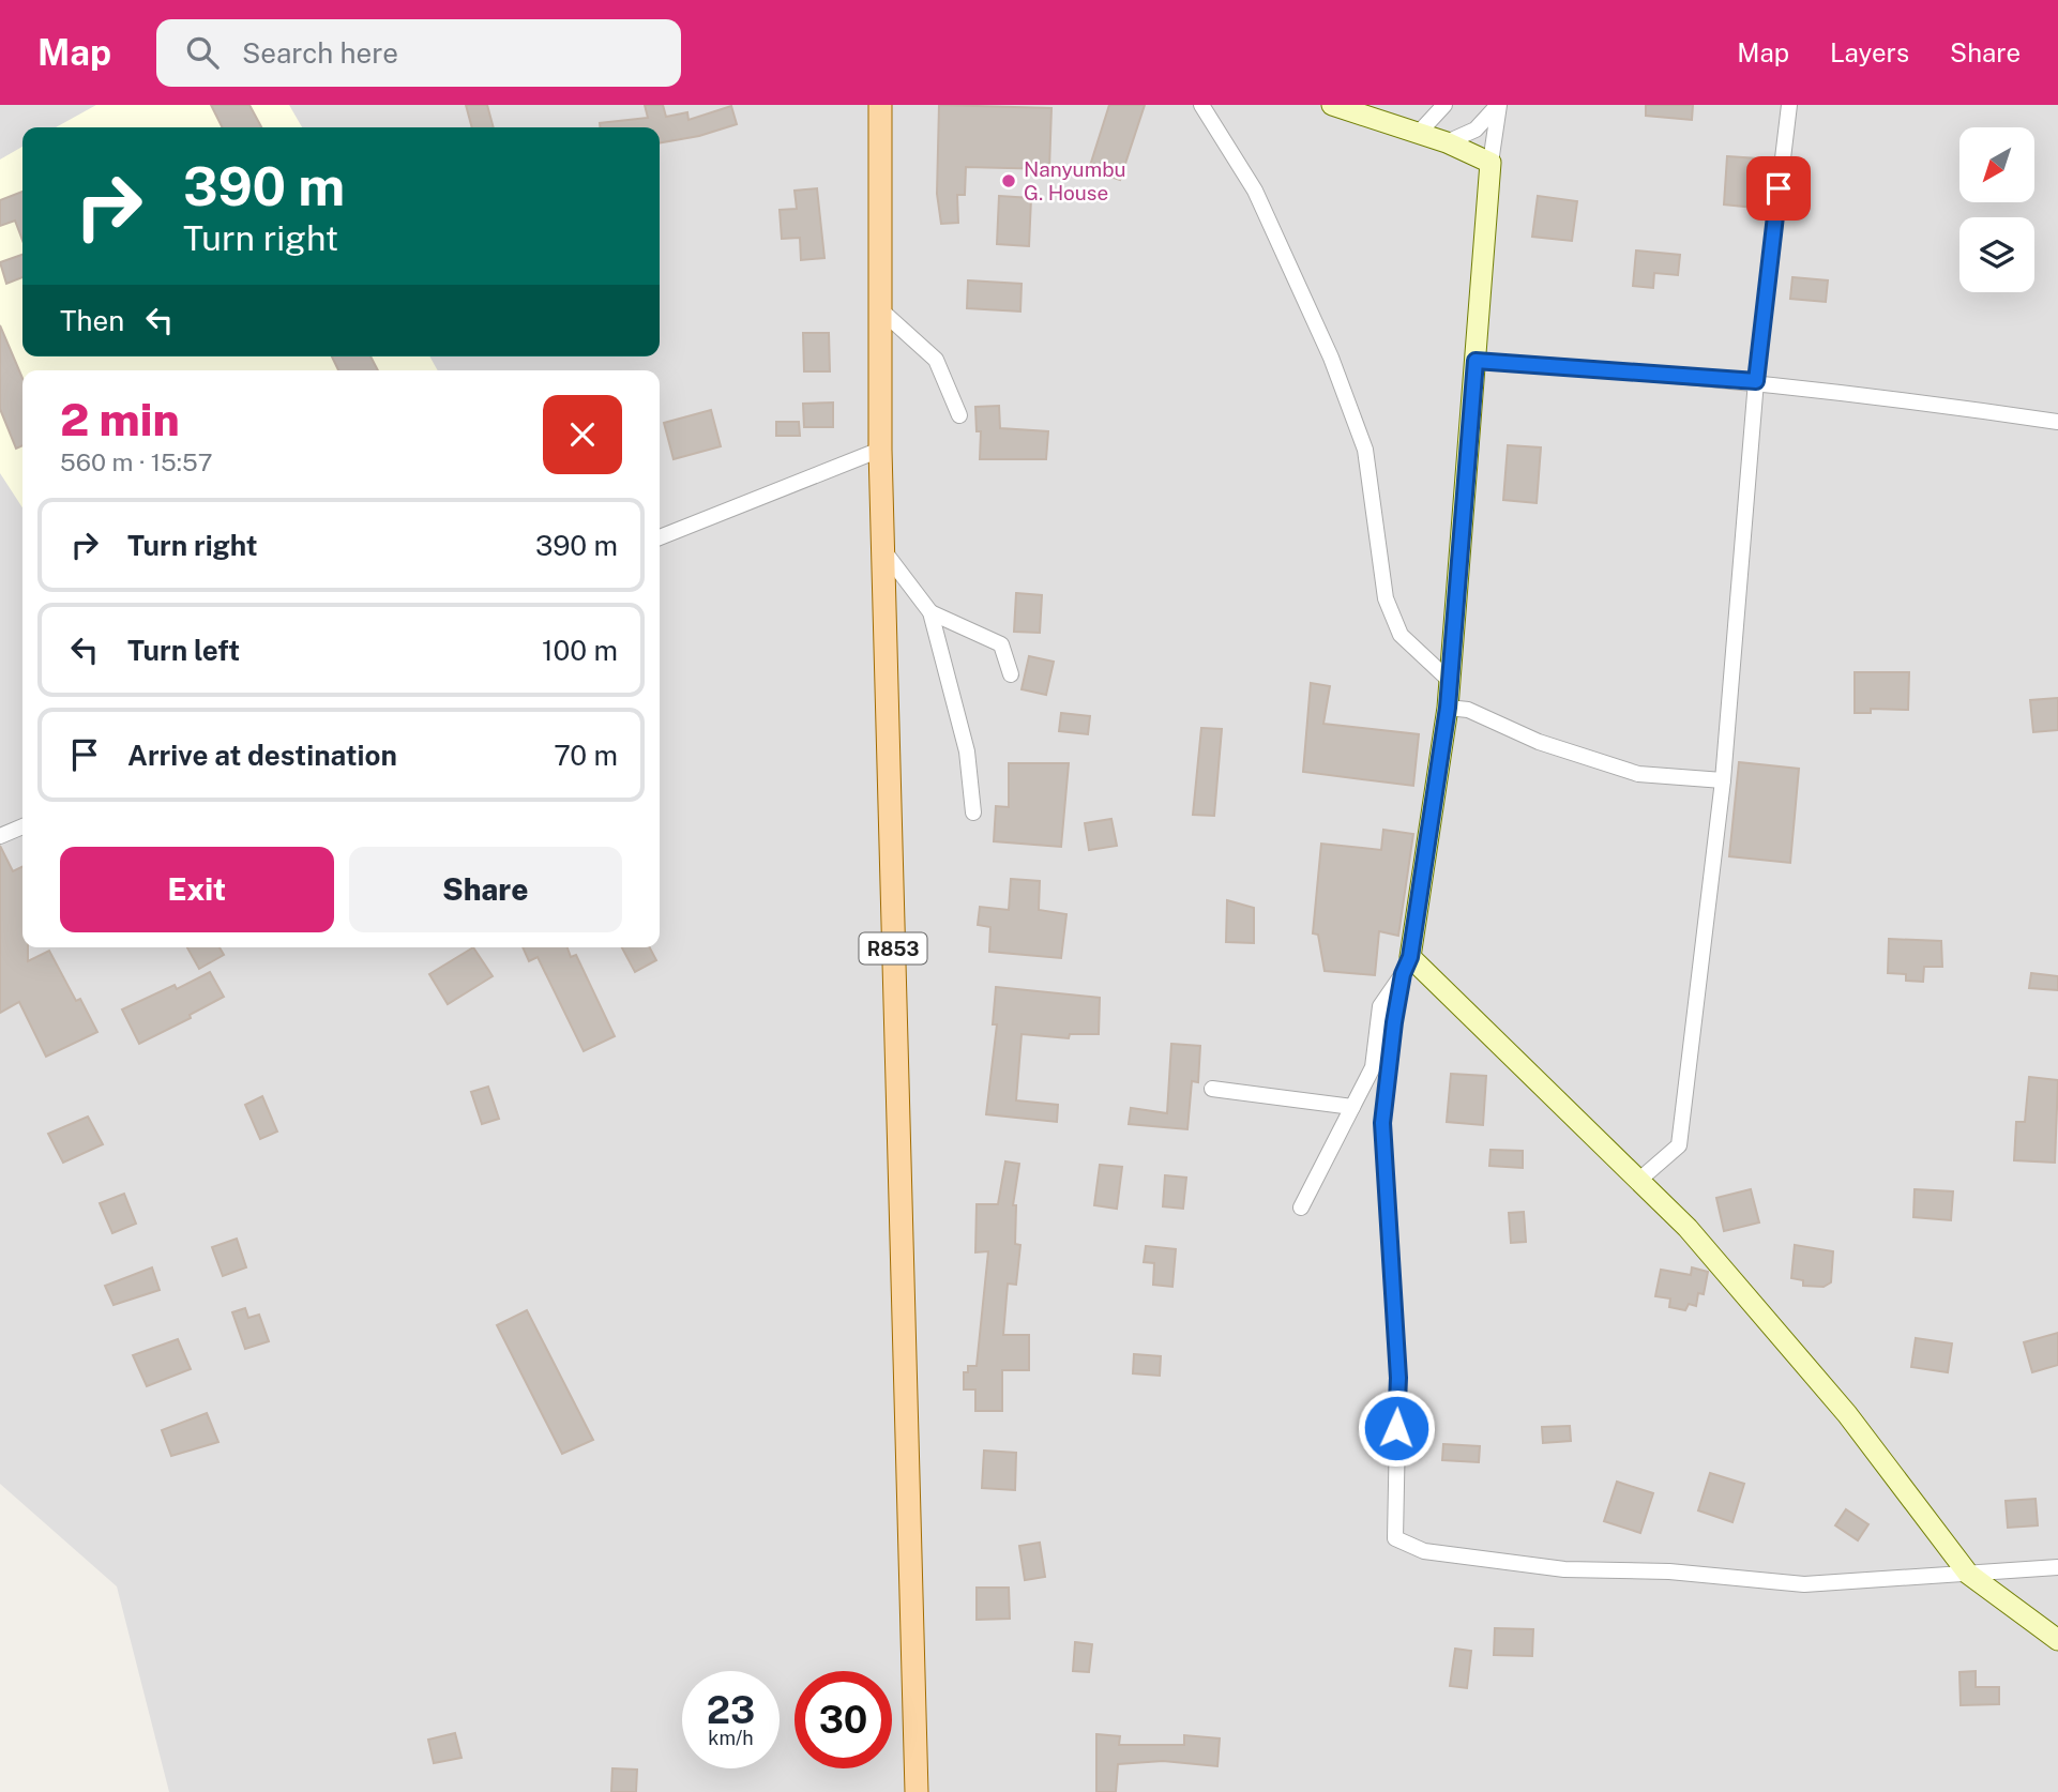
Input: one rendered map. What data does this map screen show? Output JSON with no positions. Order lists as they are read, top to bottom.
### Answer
{
  "streets": {
    "main road": ["R853"]
  },
  "places": ["Nanyumbu G. House"],
  "north": "bottom left",
  "page": {
    "header": "Map",
    "search": "Search here",
    "nav": ["Map", "Layers", "Share"],
    "turn": ["390 m", "Turn right"],
    "then": "Then",
    "heading": ["2 min", "560 m · 15:57"],
    "list": [
      {
        "name": "Turn right",
        "value": "390 m"
      },
      {
        "name": "Turn left",
        "value": "100 m"
      },
      {
        "name": "Arrive at destination",
        "value": "70 m"
      }
    ],
    "buttons": ["Exit", "Share"],
    "speed": "23 km/h",
    "limit": "30"
  }
}
